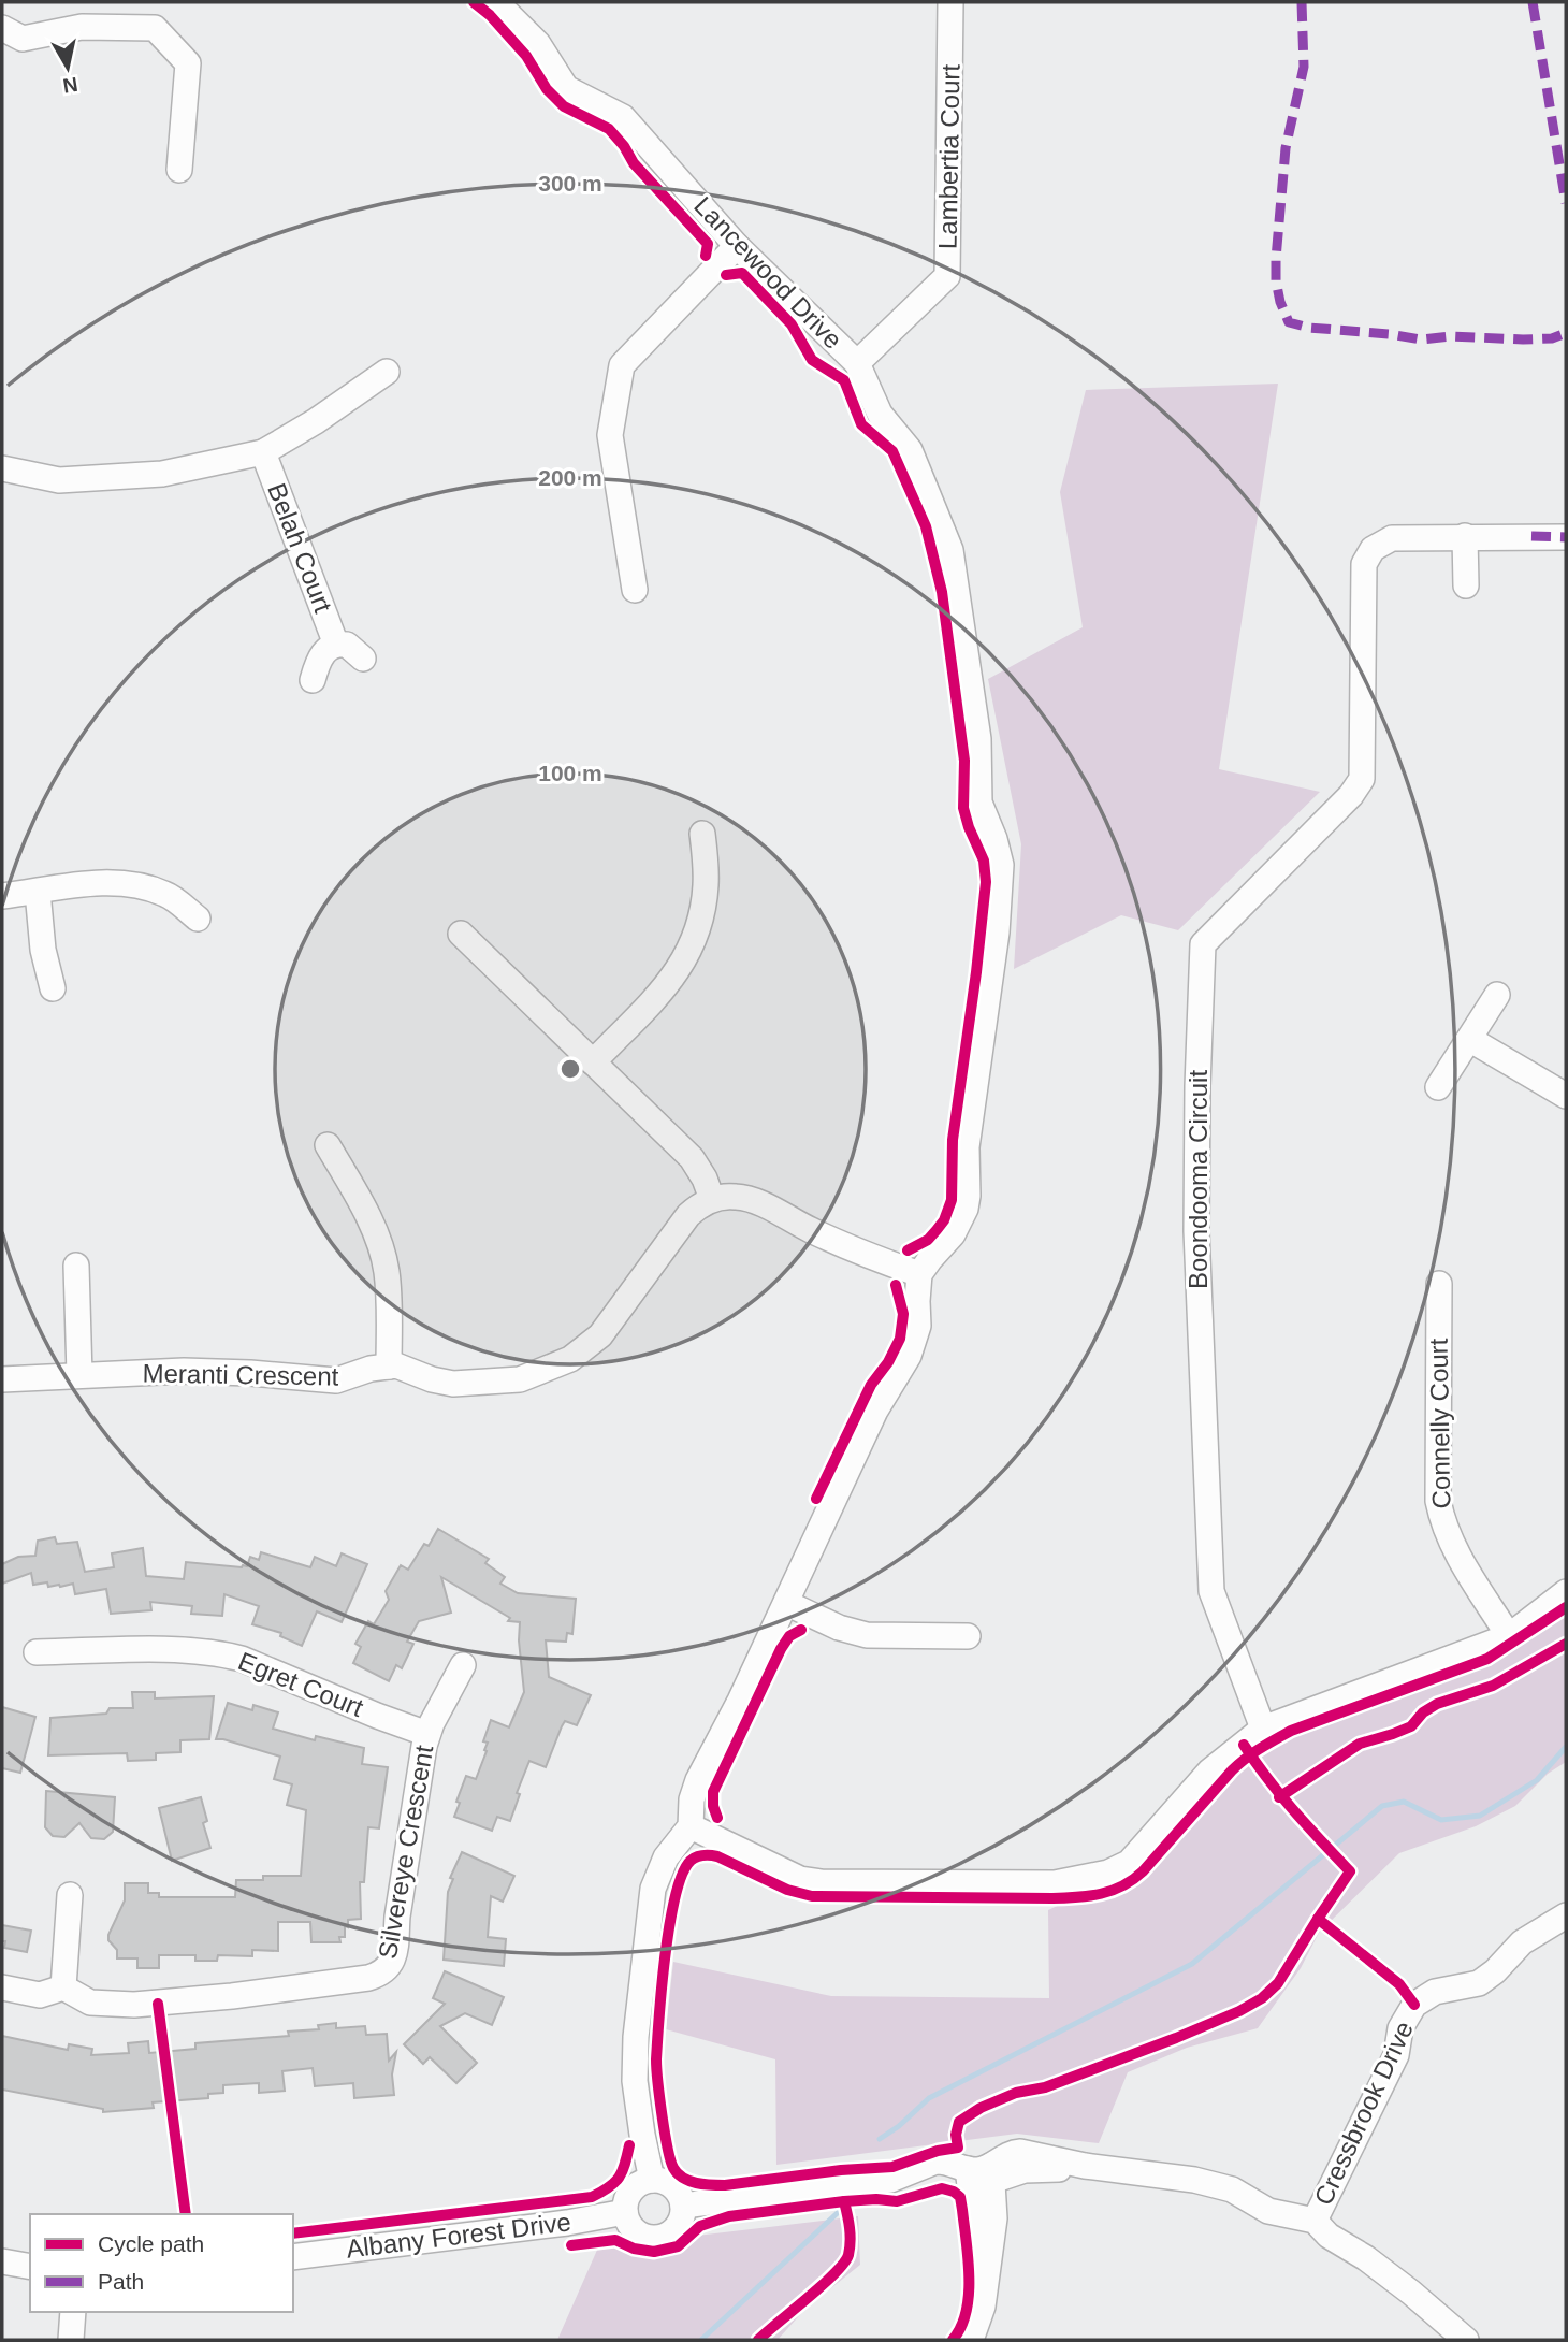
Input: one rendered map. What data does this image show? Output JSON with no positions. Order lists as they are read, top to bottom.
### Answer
{
  "streets": {
    "street": [
      "Lambertia Court",
      "Lancewood Drive",
      "Belah Court",
      "Boondooma Circuit",
      "Meranti Crescent",
      "Connelly Court",
      "Egret Court",
      "Silvereye Crescent",
      "Cressbrook Drive",
      "Albany Forest Drive"
    ]
  },
  "crossings": [
    ["Lambertia Court", "Lancewood Drive"],
    ["Egret Court", "Silvereye Crescent"]
  ],
  "legend": ["Cycle path", "Path"],
  "north": "bottom",
  "rings": ["300 m", "200 m", "100 m"]
}
